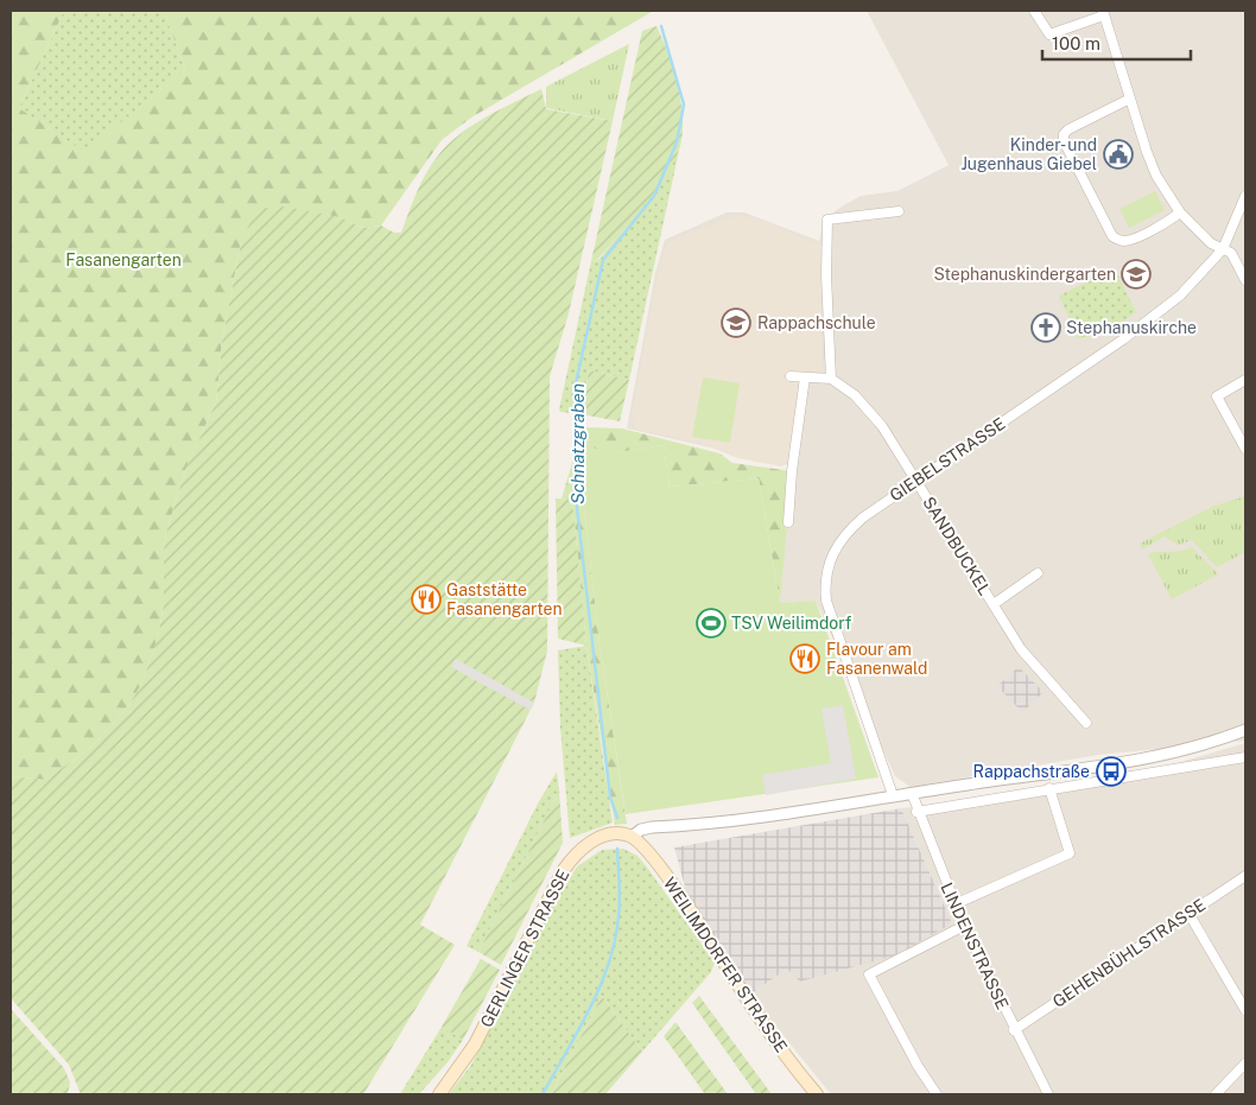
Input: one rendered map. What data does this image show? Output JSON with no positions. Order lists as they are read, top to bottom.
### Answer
{
  "streets": {
    "main road": ["GERLINGER STRASSE", "WEILIMDORFER STRASSE"],
    "street": [
      "GIEBELSTRASSE",
      "SANDBUCKEL",
      "LINDENSTRASSE",
      "GEHENBÜHLSTRASSE"
    ]
  },
  "crossings": [
    ["GIEBELSTRASSE", "SANDBUCKEL"],
    ["LINDENSTRASSE", "GEHENBÜHLSTRASSE"],
    ["GERLINGER STRASSE", "WEILIMDORFER STRASSE"]
  ],
  "water": ["Schnatzgraben"],
  "parks": ["Fasanengarten"],
  "places": {
    "public building": ["Kinder- und Jugenhaus Giebel"],
    "school or university": ["Stephanuskindergarten", "Rappachschule"],
    "church": ["Stephanuskirche"],
    "restaurant": ["Gaststätte Fasanengarten", "Flavour am Fasanenwald"],
    "sports": ["TSV Weilimdorf"],
    "bus stop": ["Rappachstraße"]
  },
  "scale_bar": "100 m"
}
